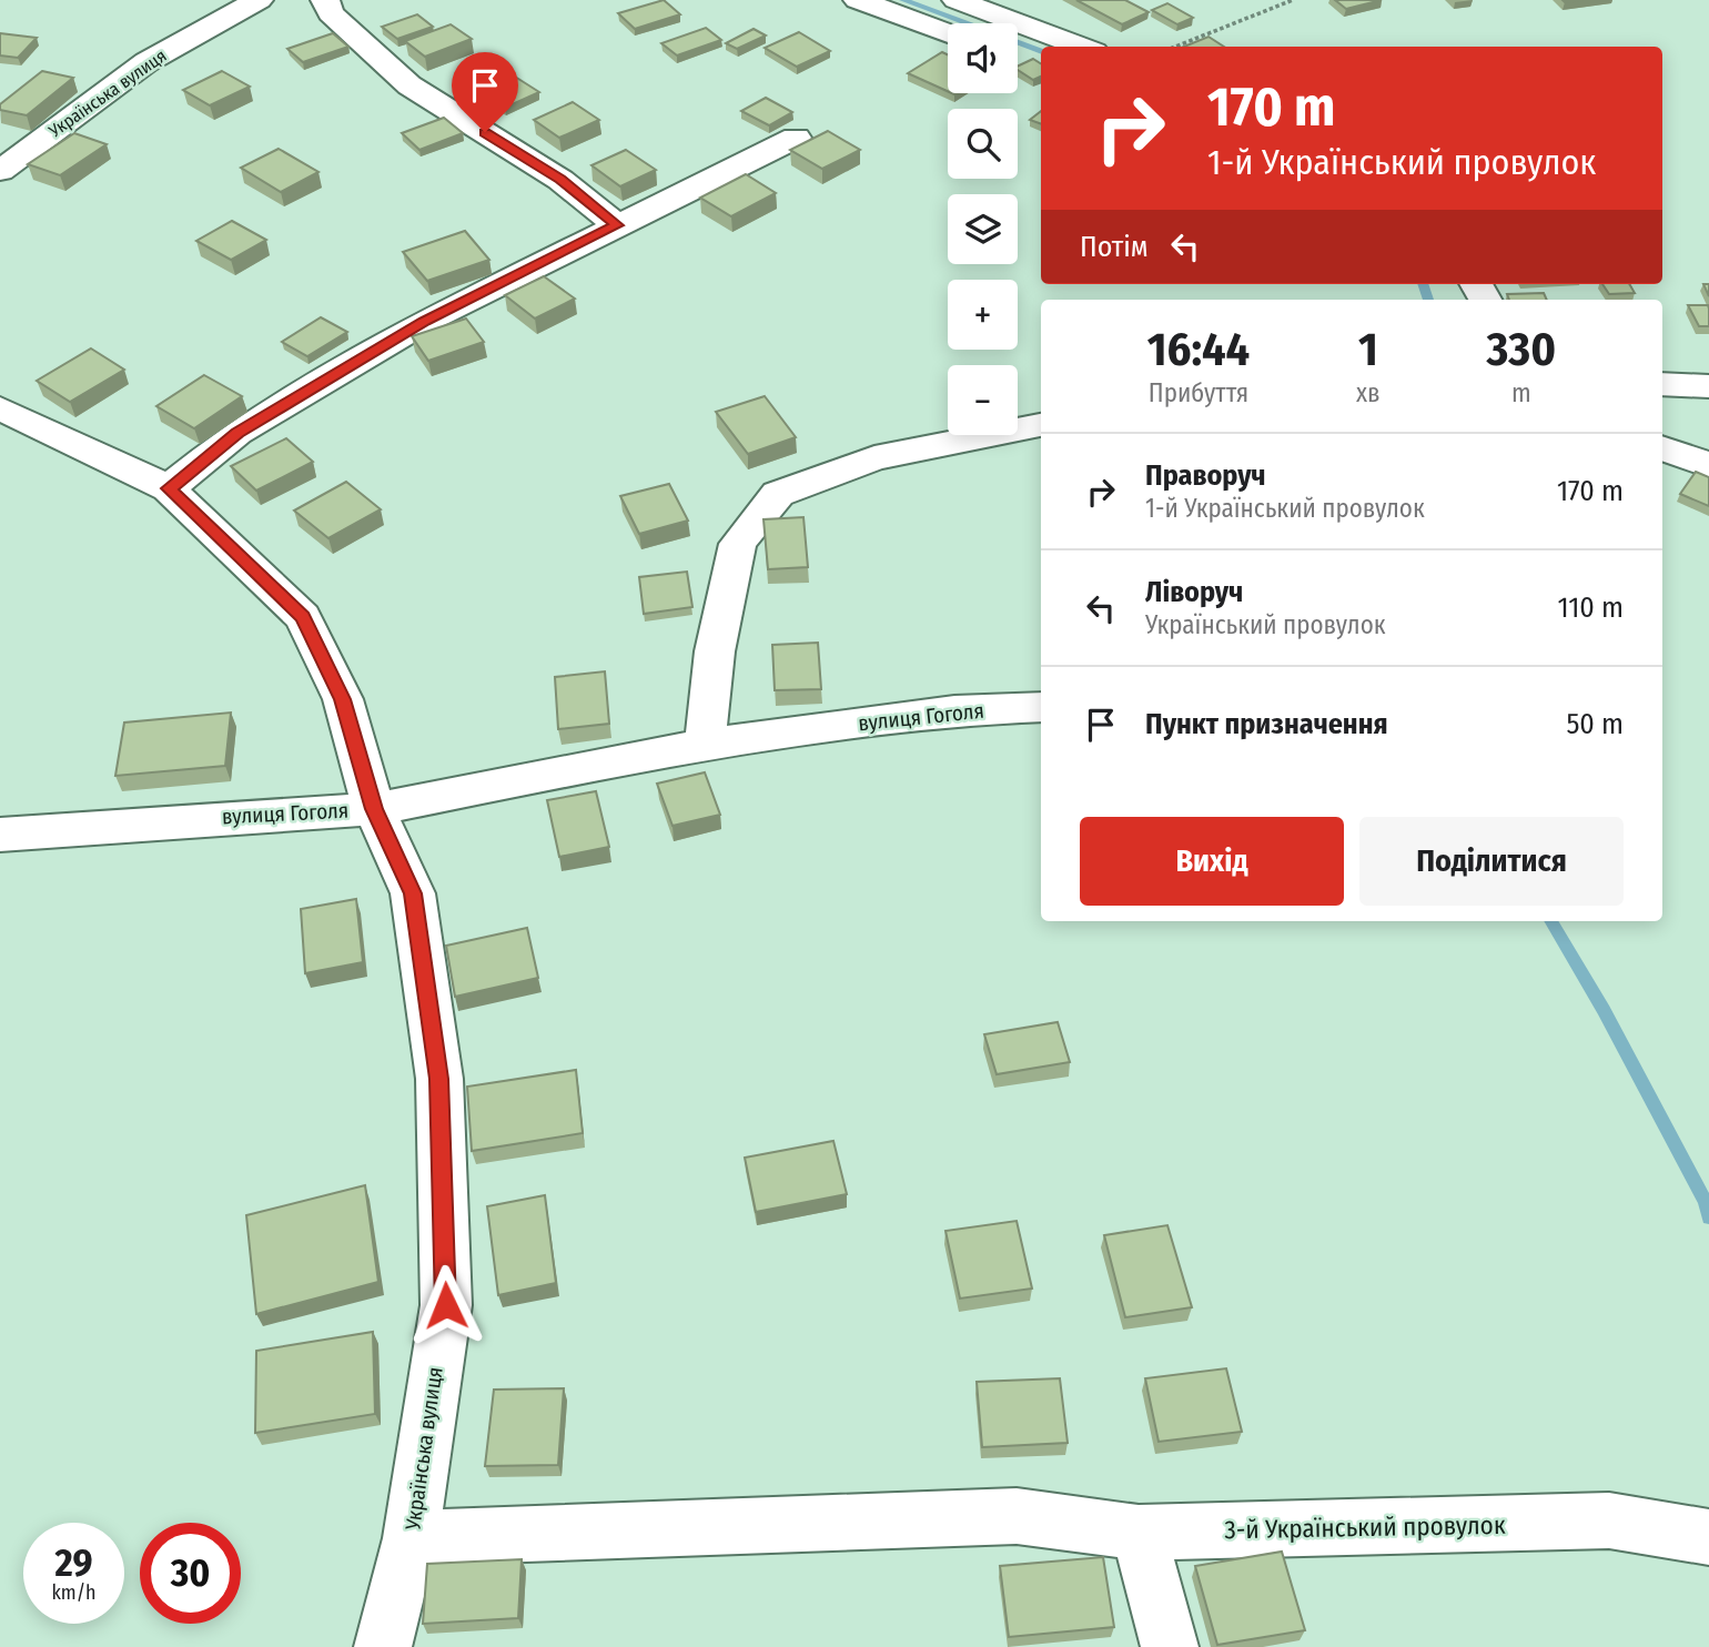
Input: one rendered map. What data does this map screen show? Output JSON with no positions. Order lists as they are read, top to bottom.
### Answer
{
  "streets": {
    "street": ["Українська вулиця", "вулиця Гоголя", "3-й Український провулок"]
  },
  "crossings": [
    ["Українська вулиця", "вулиця Гоголя"],
    ["Українська вулиця", "3-й Український провулок"]
  ],
  "page": {
    "map_buttons": ["+", "−"],
    "turn": ["170 m", "1-й Український провулок"],
    "then": "Потім",
    "eta": [
      "16:44",
      "Прибуття",
      "1",
      "хв",
      "330",
      "m"
    ],
    "list": [
      {
        "name": "Праворуч",
        "note": "1-й Український провулок",
        "value": "170 m"
      },
      {
        "name": "Ліворуч",
        "note": "Український провулок",
        "value": "110 m"
      },
      {
        "name": "Пункт призначення",
        "value": "50 m"
      }
    ],
    "buttons": ["Вихід", "Поділитися"],
    "speed": "29 km/h",
    "limit": "30"
  }
}
